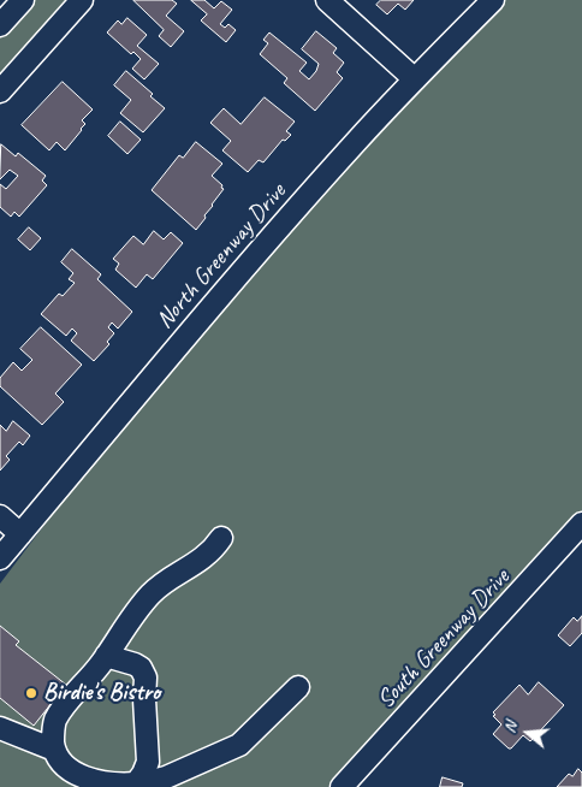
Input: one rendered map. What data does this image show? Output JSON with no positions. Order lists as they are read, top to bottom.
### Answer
{
  "streets": {
    "street": ["North Greenway Drive", "South Greenway Drive"]
  },
  "places": ["Birdie's Bistro"],
  "north": "left"
}
